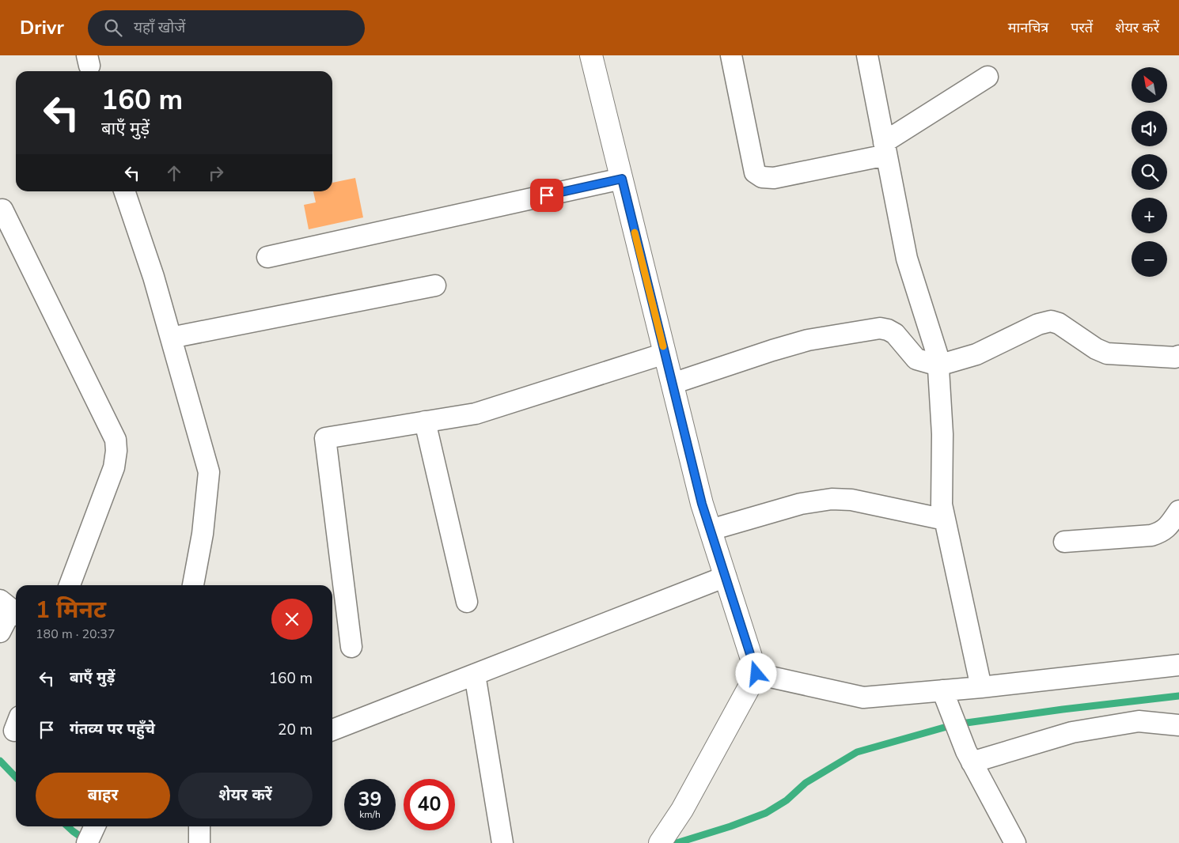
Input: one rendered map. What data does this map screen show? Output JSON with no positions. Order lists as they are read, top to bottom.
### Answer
{
  "north": "top left",
  "page": {
    "header": "Drivr",
    "search": "यहाँ खोजें",
    "nav": ["मानचित्र", "परतें", "शेयर करें"],
    "map_buttons": ["+", "−"],
    "turn": ["160 m", "बाएँ मुड़ें"],
    "heading": ["1 मिनट", "180 m · 20:37"],
    "list": [
      {
        "name": "बाएँ मुड़ें",
        "value": "160 m"
      },
      {
        "name": "गंतव्य पर पहुँचे",
        "value": "20 m"
      }
    ],
    "buttons": ["बाहर", "शेयर करें"],
    "speed": "39 km/h",
    "limit": "40"
  }
}
